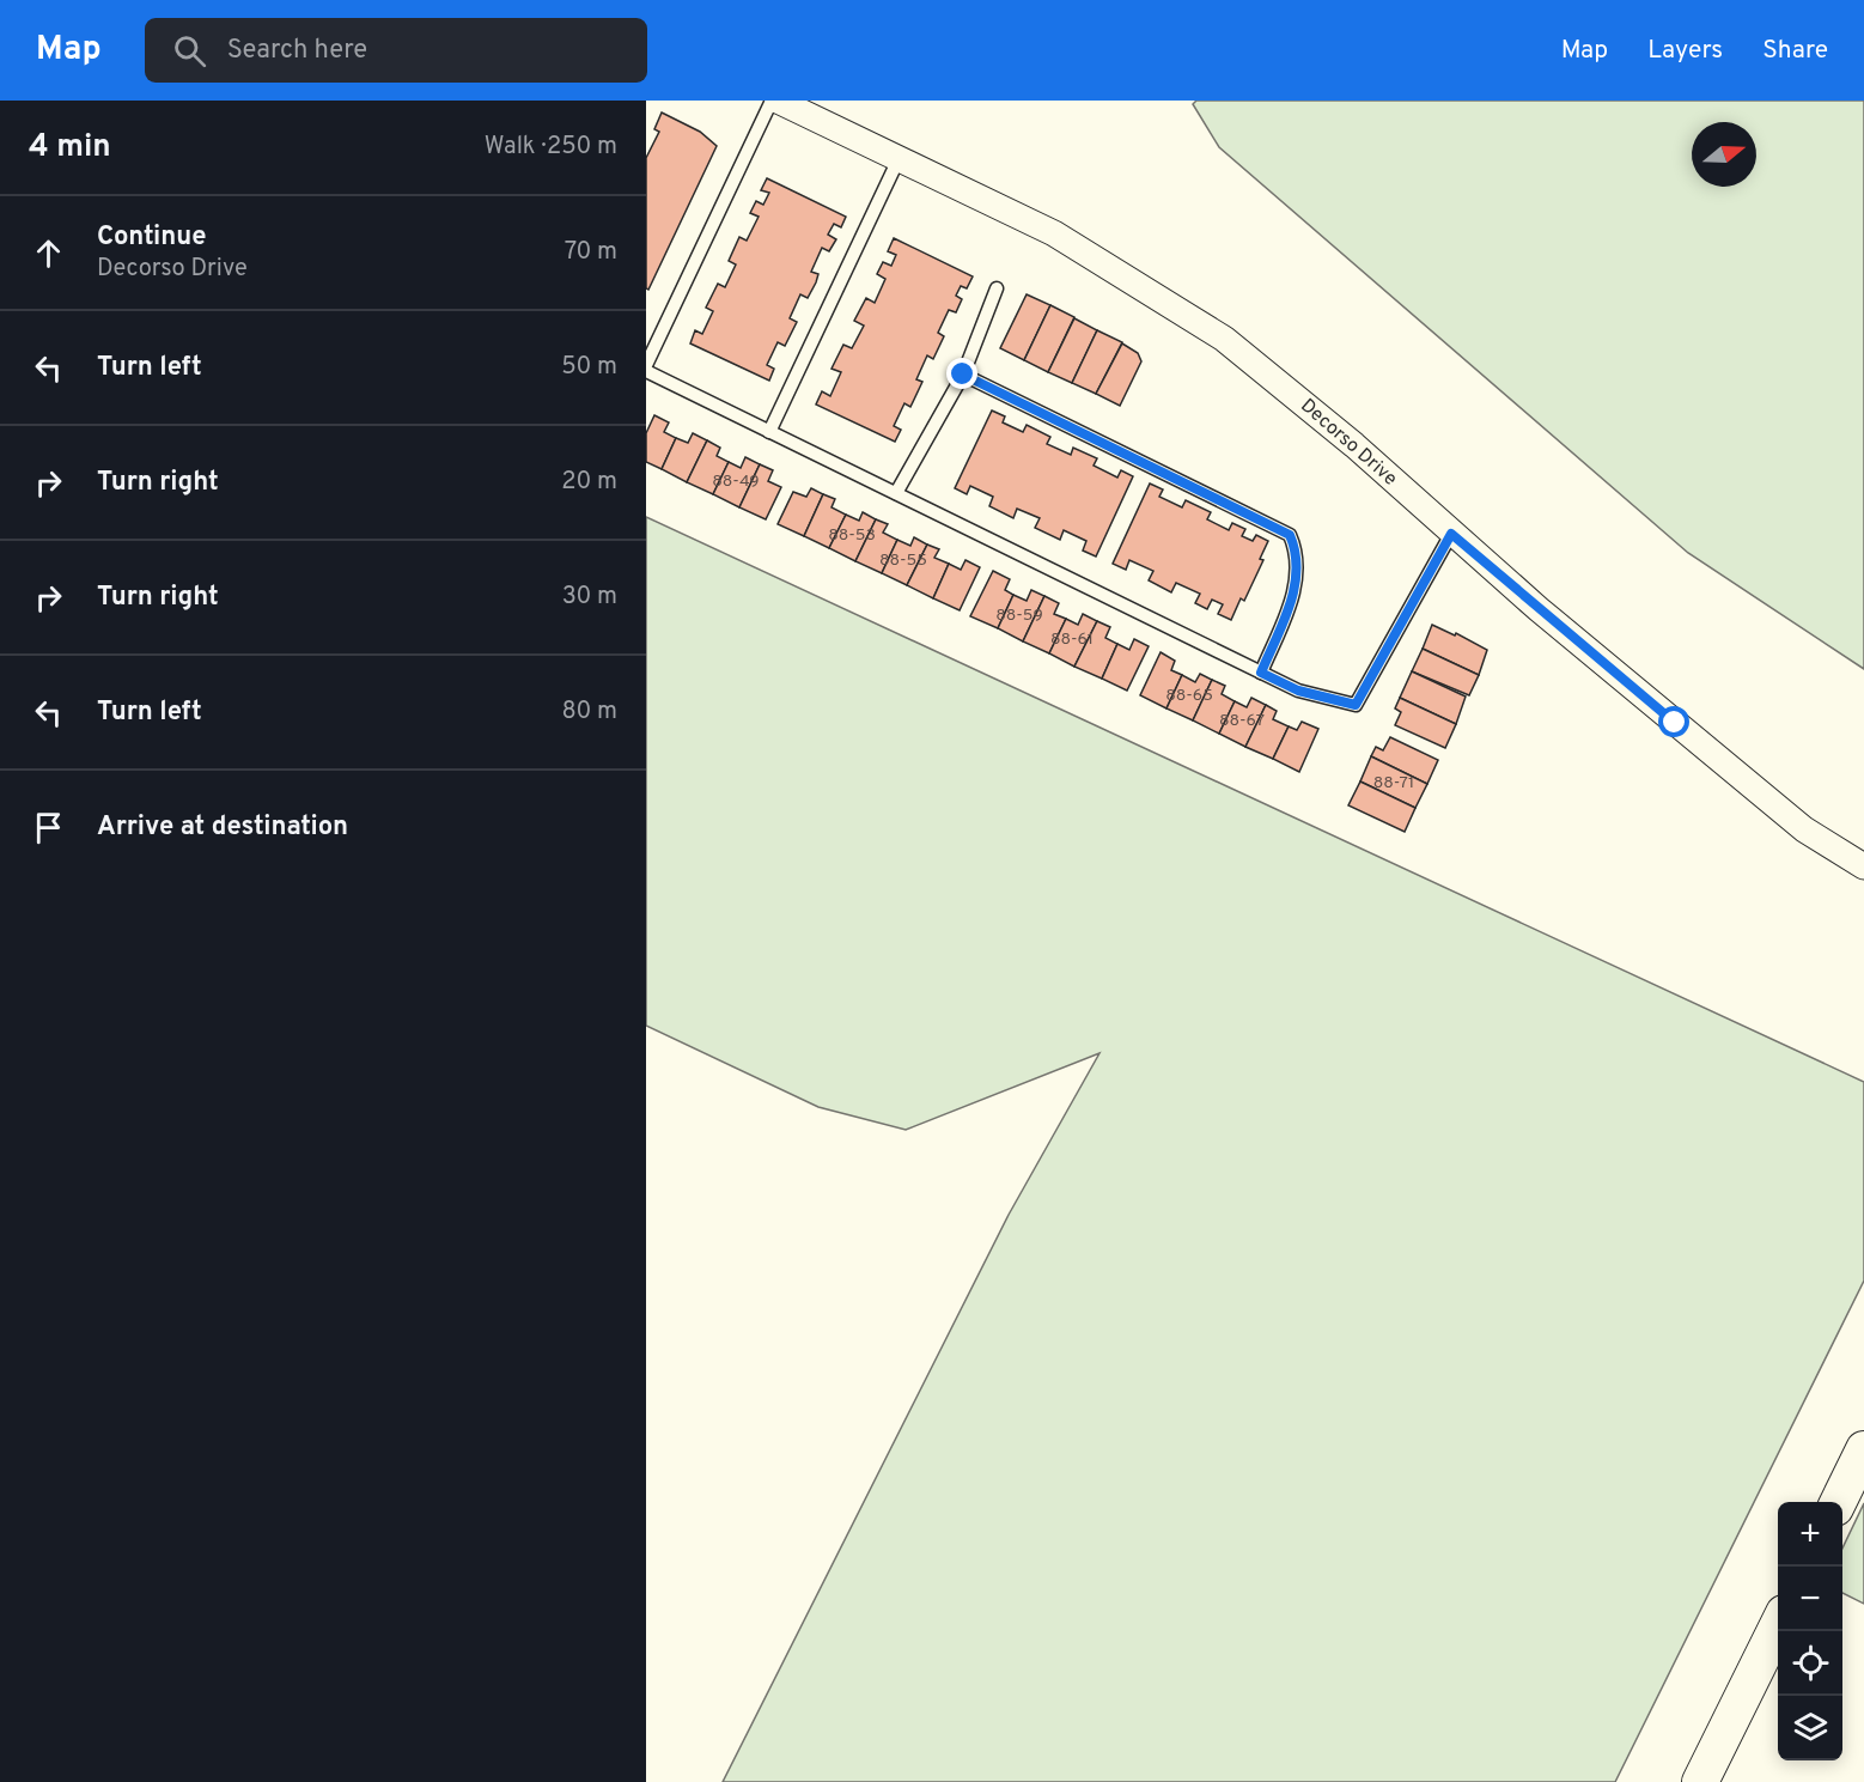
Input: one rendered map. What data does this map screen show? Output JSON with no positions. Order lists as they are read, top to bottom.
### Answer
{
  "streets": {
    "street": ["Decorso Drive"]
  },
  "house_numbers": [
    "88-49",
    "88-53",
    "88-55",
    "88-59",
    "88-61",
    "88-65",
    "88-67",
    "88-71"
  ],
  "north": "right",
  "page": {
    "header": "Map",
    "search": "Search here",
    "nav": ["Map", "Layers", "Share"],
    "heading": ["4 min", "Walk · 250 m"],
    "list": [
      ["Continue", "Decorso Drive", "70 m"],
      ["Turn left", "50 m"],
      ["Turn right", "20 m"],
      ["Turn right", "30 m"],
      ["Turn left", "80 m"],
      "Arrive at destination"
    ],
    "map_buttons": ["+", "−"]
  }
}
